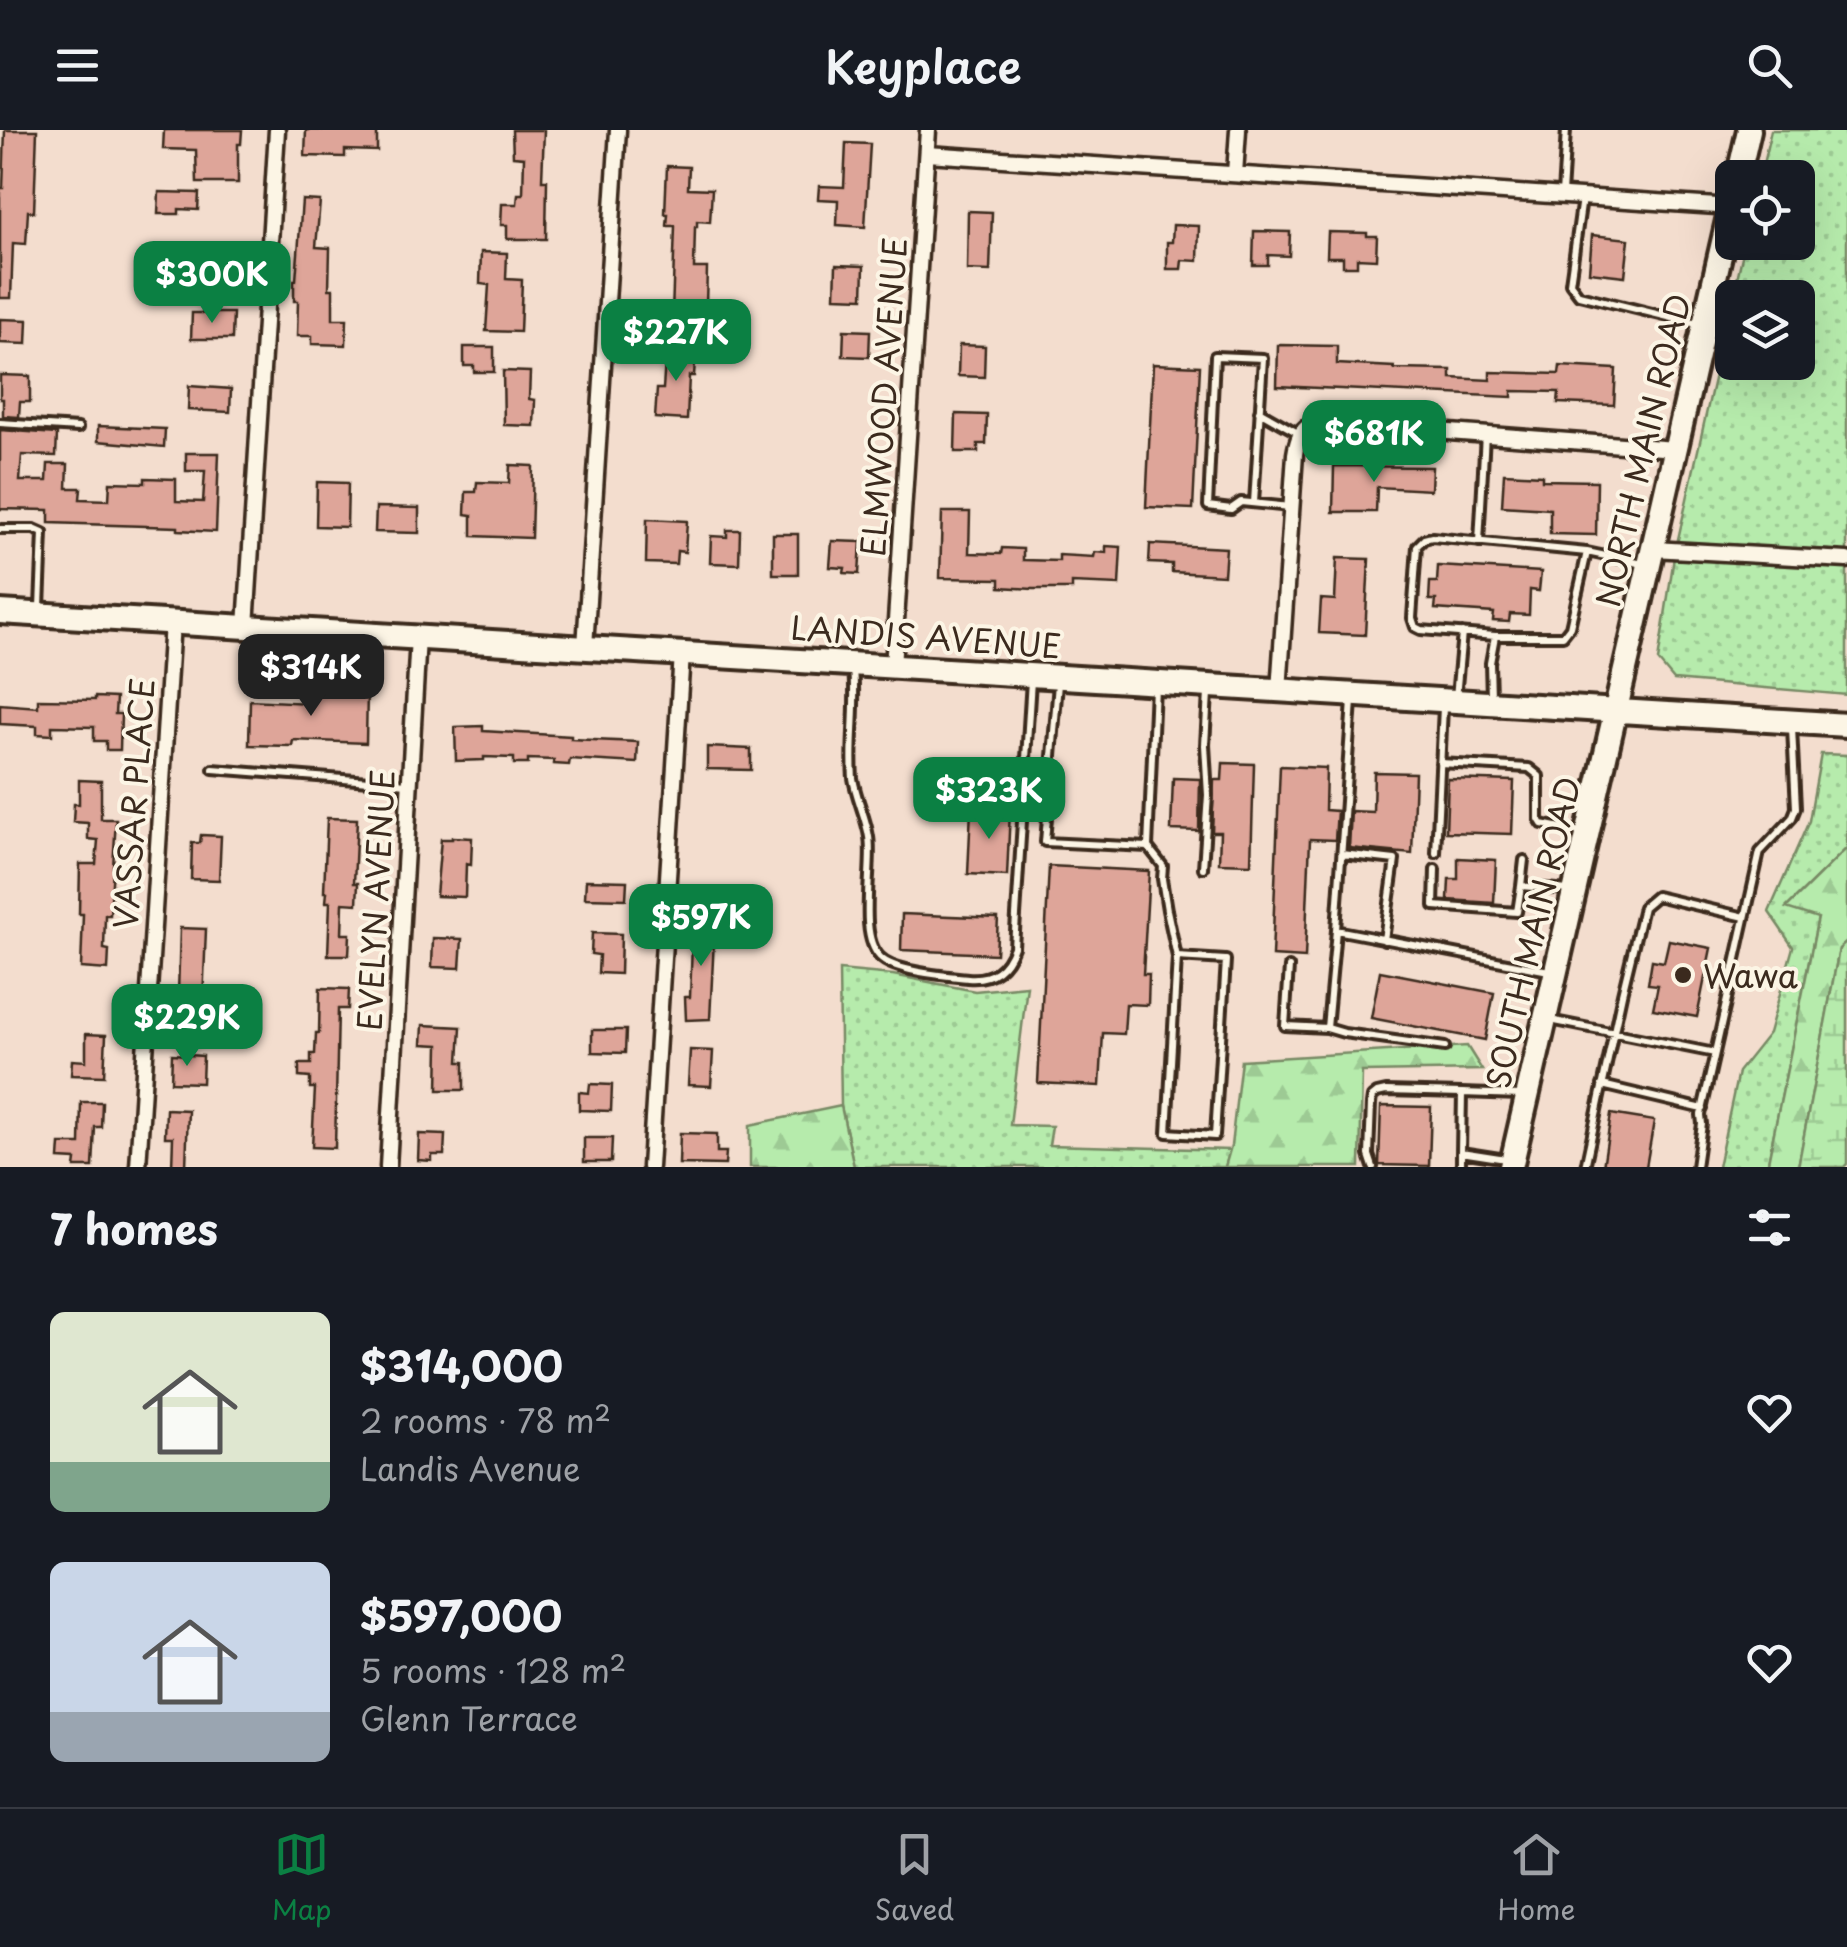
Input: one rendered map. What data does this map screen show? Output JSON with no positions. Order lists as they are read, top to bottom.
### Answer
{
  "streets": {
    "main road": ["NORTH MAIN ROAD", "LANDIS AVENUE", "SOUTH MAIN ROAD"],
    "street": ["ELMWOOD AVENUE", "VASSAR PLACE", "EVELYN AVENUE"]
  },
  "crossings": [
    ["ELMWOOD AVENUE", "LANDIS AVENUE"],
    ["NORTH MAIN ROAD", "LANDIS AVENUE"],
    ["NORTH MAIN ROAD", "SOUTH MAIN ROAD"],
    ["LANDIS AVENUE", "VASSAR PLACE"],
    ["LANDIS AVENUE", "EVELYN AVENUE"],
    ["LANDIS AVENUE", "SOUTH MAIN ROAD"]
  ],
  "places": ["Wawa"],
  "page": {
    "header": "Keyplace",
    "price": [
      "$300K",
      "$227K",
      "$681K",
      "$314K",
      "$323K",
      "$597K",
      "$229K"
    ],
    "heading": "7 homes",
    "list": [
      {
        "name": "$314,000",
        "note": "2 rooms · 78 m² · Landis Avenue"
      },
      {
        "name": "$597,000",
        "note": "5 rooms · 128 m² · Glenn Terrace"
      }
    ],
    "tabs": ["Map", "Saved", "Home"]
  }
}
